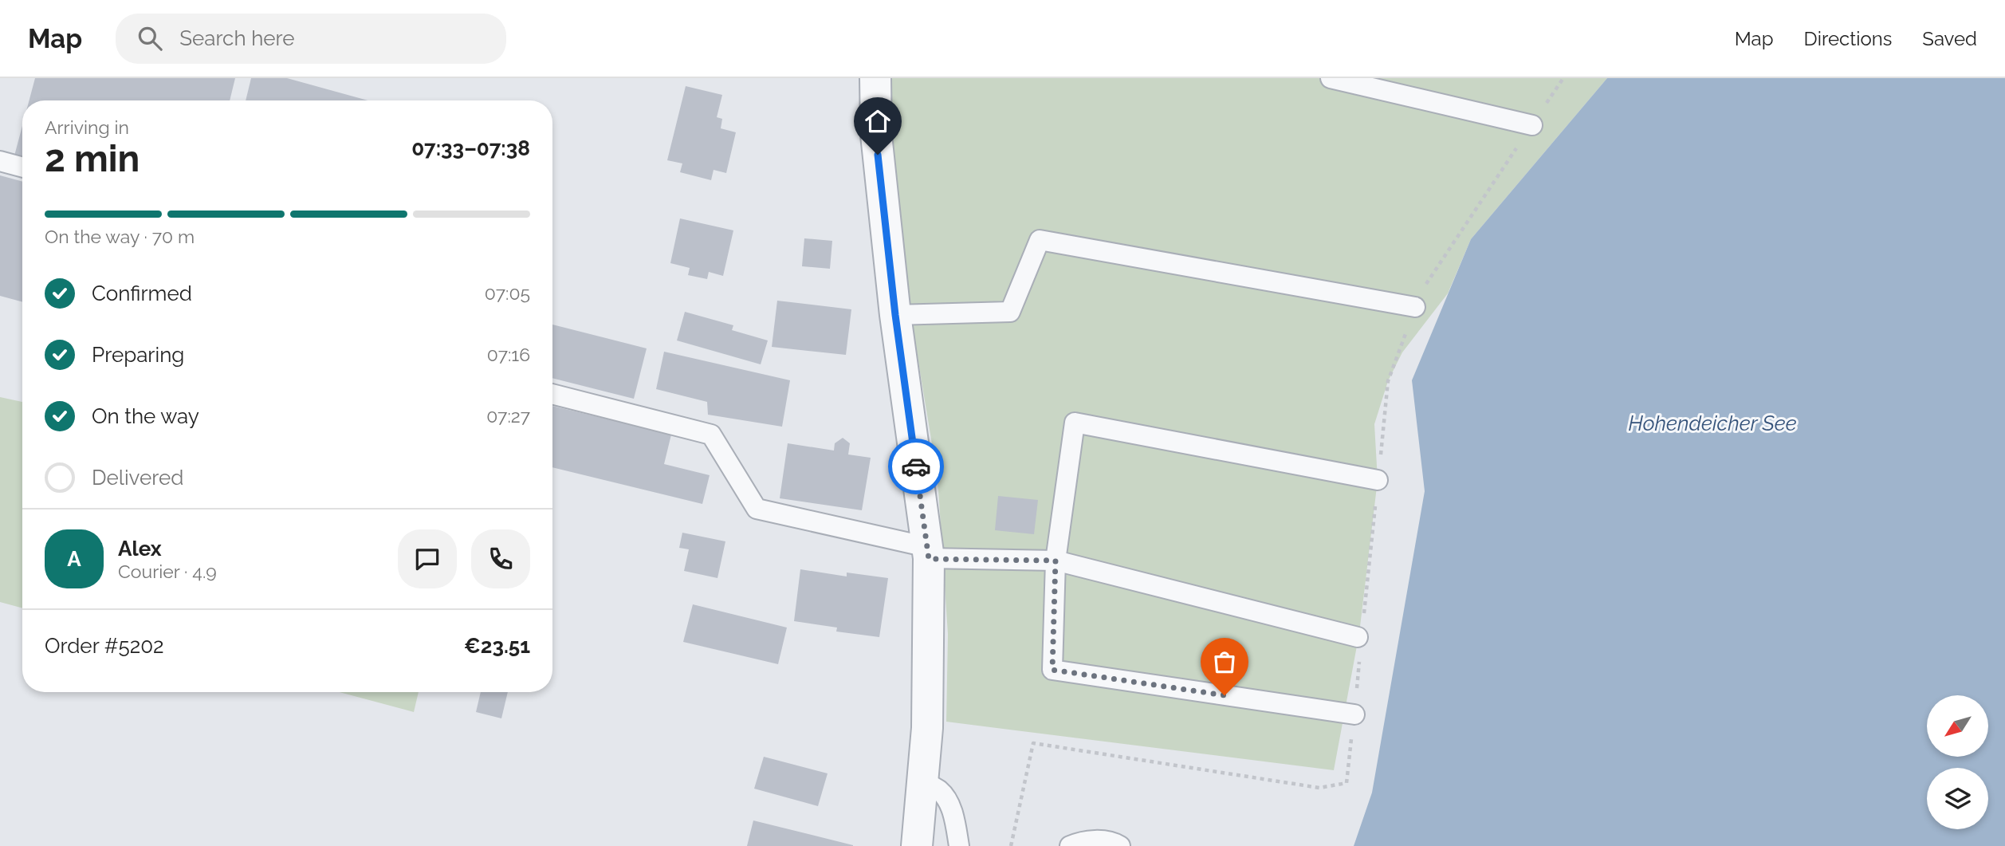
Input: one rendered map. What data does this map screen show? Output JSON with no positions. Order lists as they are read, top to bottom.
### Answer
{
  "water": ["Hohendeicher See"],
  "north": "bottom left",
  "page": {
    "header": "Map",
    "search": "Search here",
    "nav": ["Map", "Directions", "Saved"],
    "heading": ["2 min", "Arriving in", "07:33–07:38"],
    "panel": [
      "Alex",
      "Courier · 4.9",
      "Order #5202",
      "€23.51"
    ],
    "bar": "On the way · 70 m",
    "list": [
      ["Confirmed", "07:05"],
      ["Preparing", "07:16"],
      ["On the way", "07:27"],
      "Delivered"
    ],
    "round": "A"
  }
}
